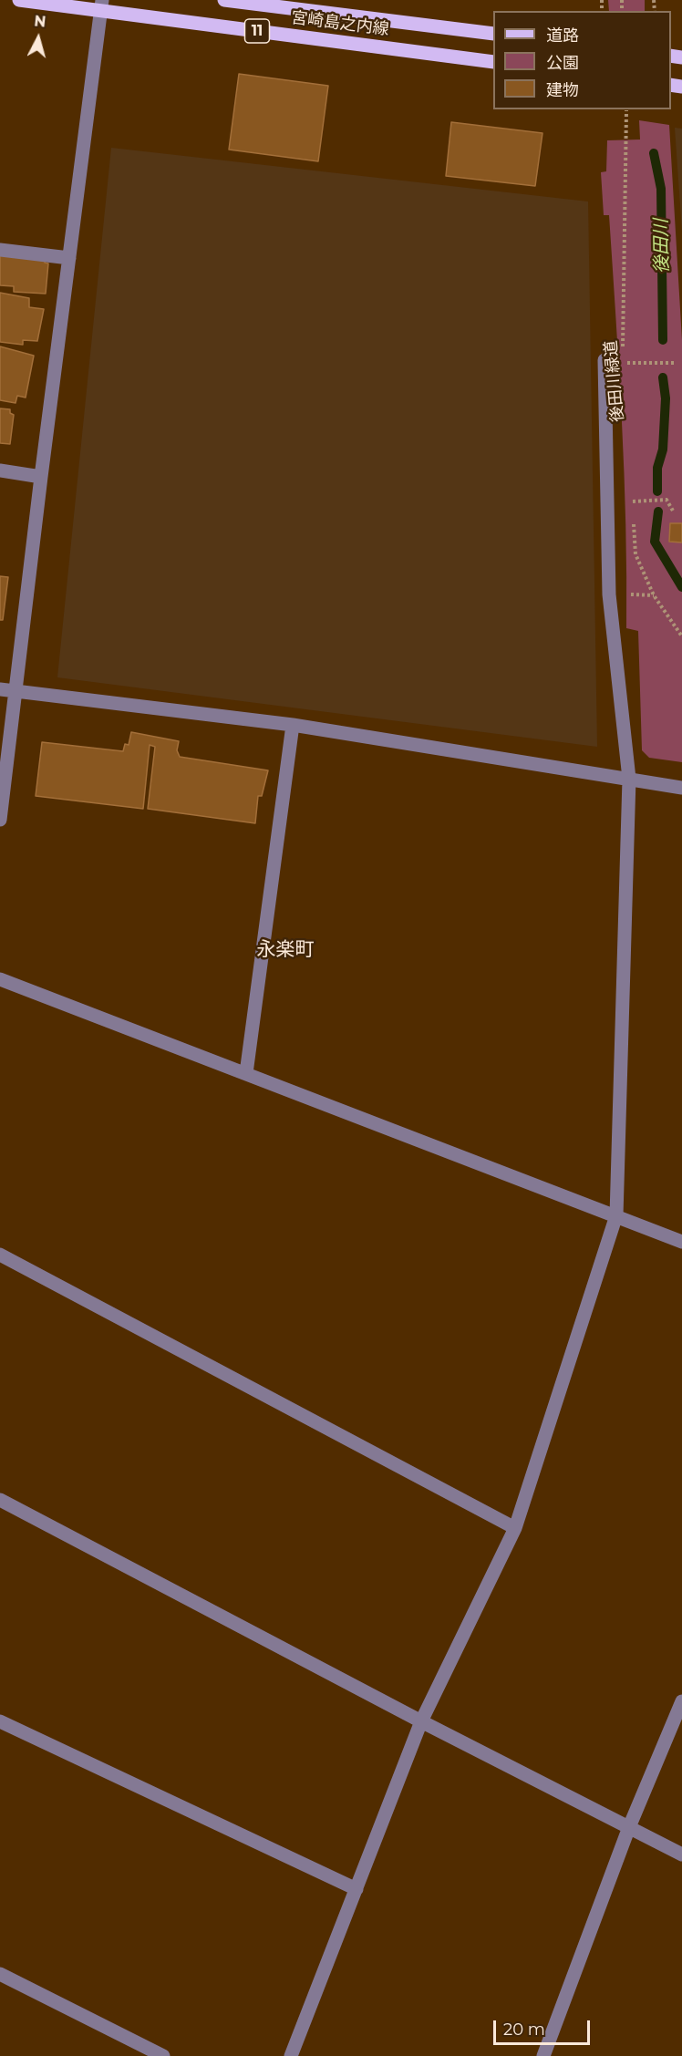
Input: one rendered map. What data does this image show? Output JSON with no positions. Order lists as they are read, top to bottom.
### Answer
{
  "streets": {
    "main road": ["宮崎島之内線", "11"],
    "path": ["後田川緑道"]
  },
  "districts": ["永楽町"],
  "water": ["後田川"],
  "legend": ["道路", "公園", "建物"],
  "scale_bar": "20 m",
  "north": "top"
}
